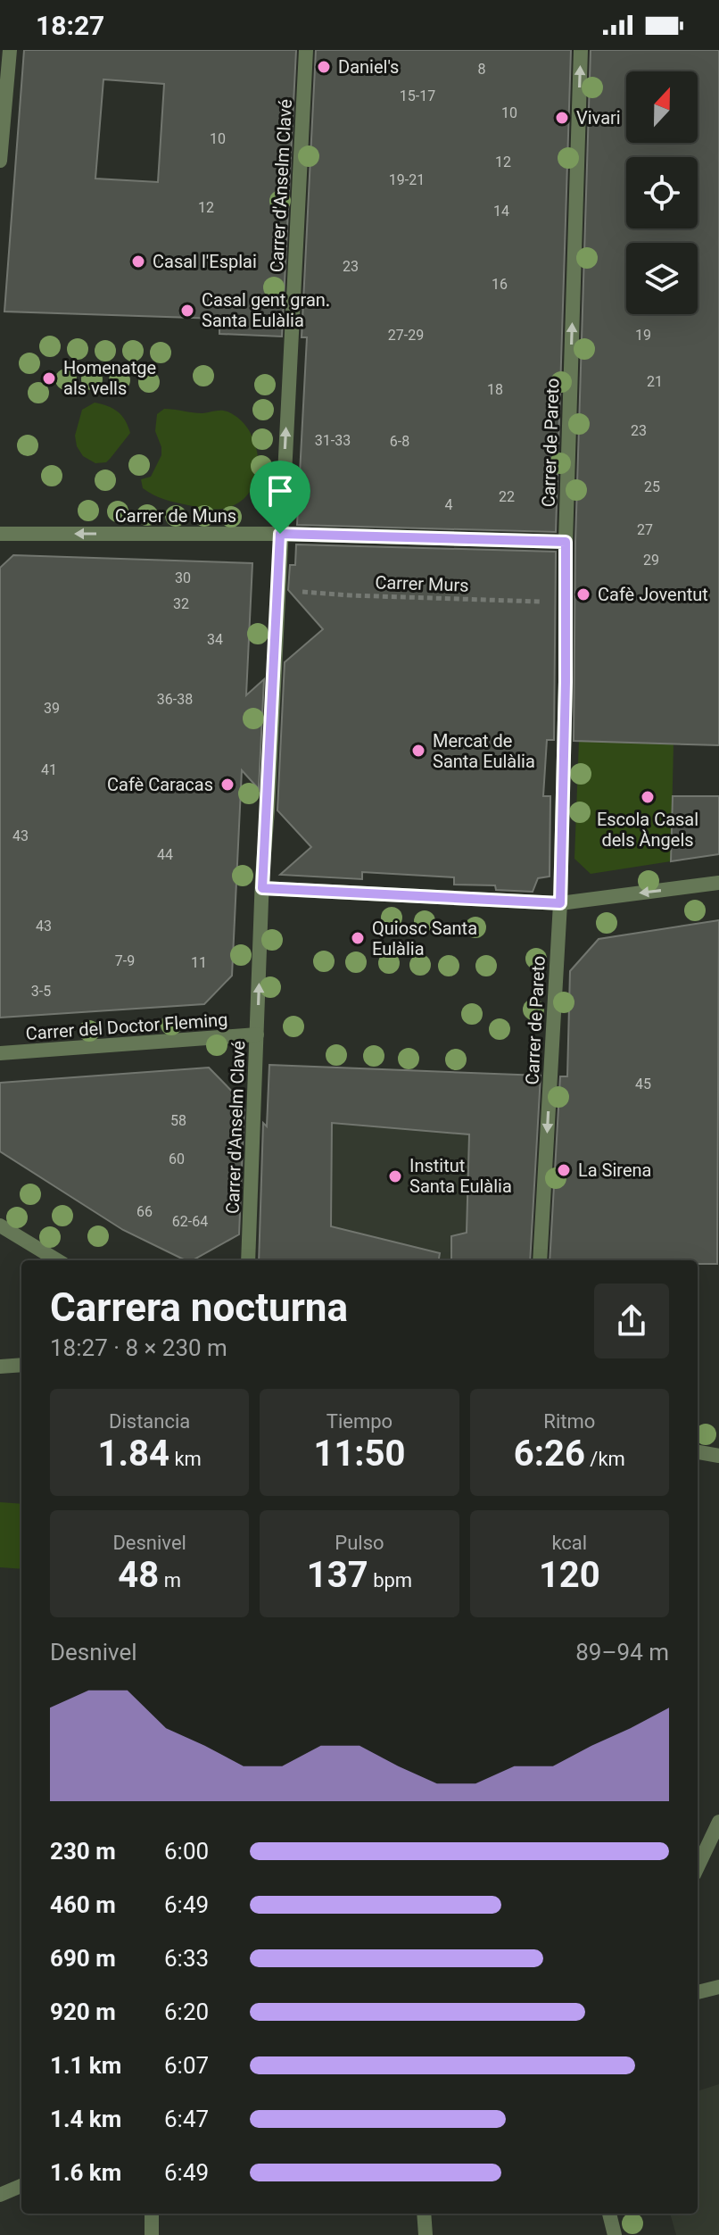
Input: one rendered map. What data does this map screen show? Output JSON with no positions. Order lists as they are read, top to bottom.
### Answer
{
  "streets": {
    "street": [
      "Carrer d'Anselm Clavé",
      "Carrer de Pareto",
      "Carrer de Muns",
      "Carrer del Doctor Fleming"
    ],
    "path": ["Carrer Murs"]
  },
  "crossings": [
    ["Carrer d'Anselm Clavé", "Carrer de Muns"],
    ["Carrer d'Anselm Clavé", "Carrer Murs"],
    ["Carrer d'Anselm Clavé", "Carrer del Doctor Fleming"],
    ["Carrer de Pareto", "Carrer de Muns"],
    ["Carrer de Pareto", "Carrer Murs"]
  ],
  "one_way": ["Carrer d'Anselm Clavé", "Carrer de Muns"],
  "places": [
    "Daniel's",
    "Vivari",
    "Casal l'Esplai",
    "Casal gent gran. Santa Eulàlia",
    "Homenatge als vells",
    "Cafè Joventut",
    "Mercat de Santa Eulàlia",
    "Cafè Caracas",
    "Escola Casal dels Àngels",
    "Quiosc Santa Eulàlia",
    "La Sirena",
    "Institut Santa Eulàlia"
  ],
  "house_numbers": [
    "8",
    "15-17",
    "10",
    "10",
    "12",
    "19-21",
    "12",
    "14",
    "23",
    "16",
    "27-29",
    "19",
    "21",
    "18",
    "23",
    "31-33",
    "6-8",
    "25",
    "22",
    "4",
    "27",
    "29",
    "30",
    "32",
    "34",
    "36-38",
    "39",
    "41",
    "43",
    "44",
    "43",
    "7-9",
    "11",
    "3-5",
    "45",
    "58",
    "60",
    "66",
    "62-64"
  ],
  "north": "top",
  "page": {
    "status": "18:27",
    "heading": ["Carrera nocturna", "18:27 · 8 × 230 m"],
    "stats": [
      ["Distancia", "1.84 km"],
      ["Tiempo", "11:50"],
      ["Ritmo", "6:26 /km"],
      ["Desnivel", "48 m"],
      ["Pulso", "137 bpm"],
      ["kcal", "120"]
    ],
    "chart": ["Desnivel", "89–94 m"],
    "list": [
      {
        "name": "230 m",
        "note": "6:00"
      },
      {
        "name": "460 m",
        "note": "6:49"
      },
      {
        "name": "690 m",
        "note": "6:33"
      },
      {
        "name": "920 m",
        "note": "6:20"
      },
      {
        "name": "1.1 km",
        "note": "6:07"
      },
      {
        "name": "1.4 km",
        "note": "6:47"
      },
      {
        "name": "1.6 km",
        "note": "6:49"
      }
    ]
  }
}
